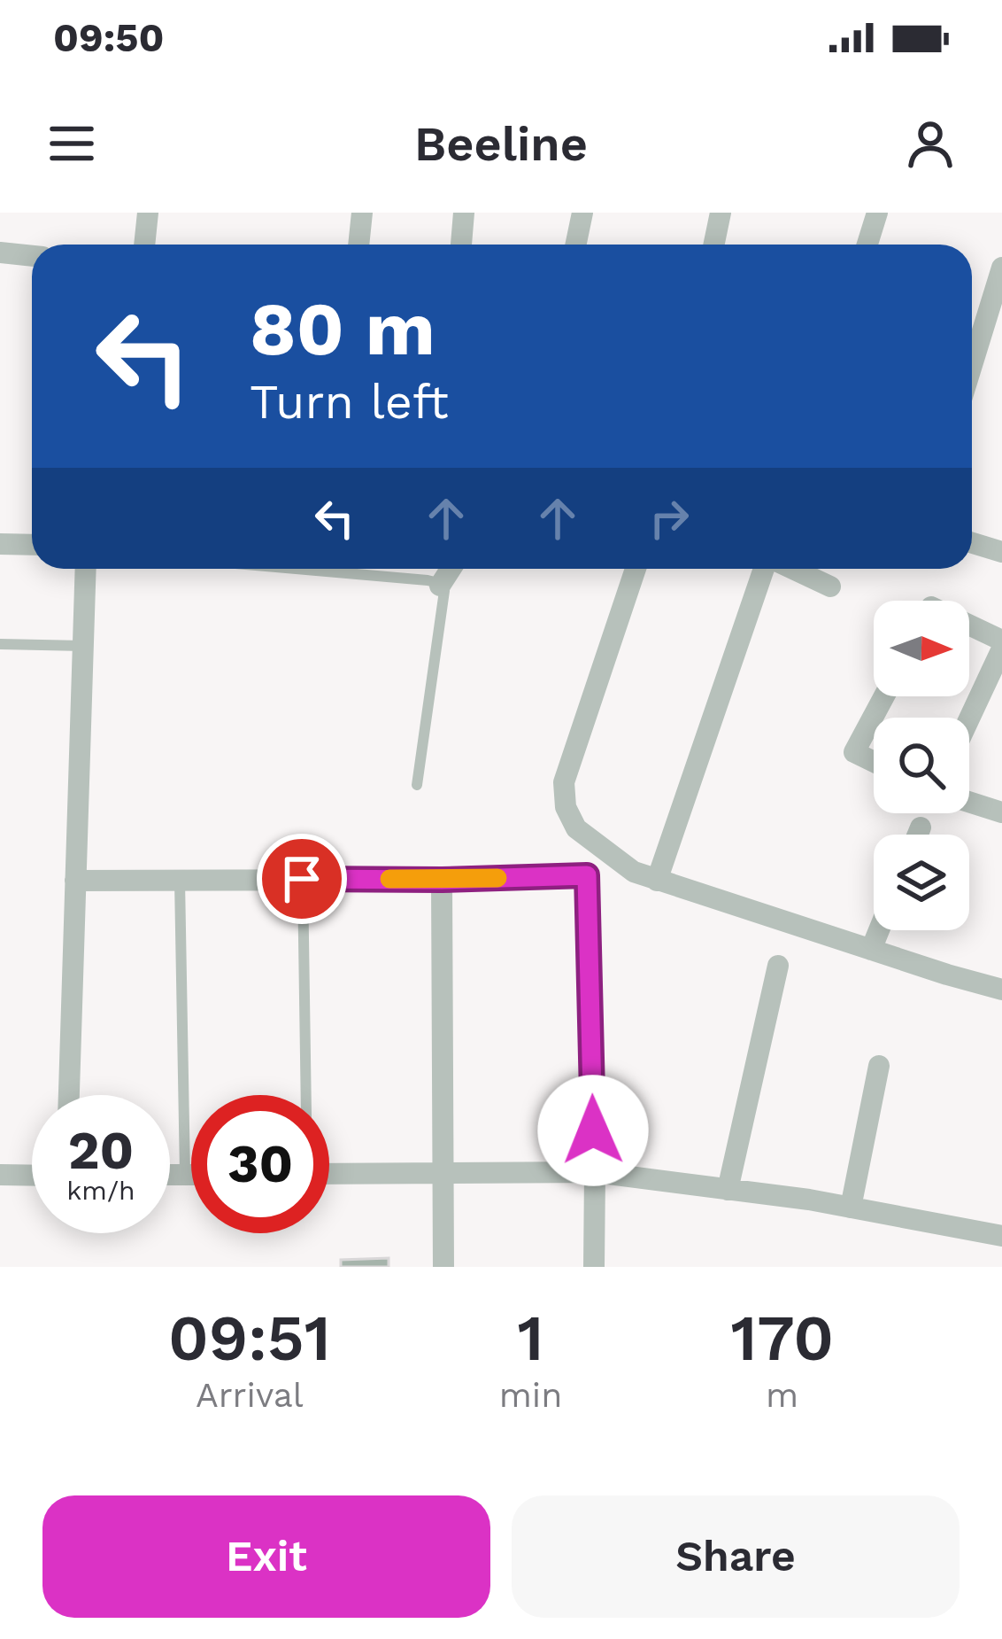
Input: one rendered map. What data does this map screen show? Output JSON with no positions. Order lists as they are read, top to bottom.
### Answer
{
  "north": "right",
  "page": {
    "status": "09:50",
    "header": "Beeline",
    "turn": ["80 m", "Turn left"],
    "speed": "20 km/h",
    "limit": "30",
    "eta": [
      "09:51",
      "Arrival",
      "1",
      "min",
      "170",
      "m"
    ],
    "buttons": ["Exit", "Share"]
  }
}
